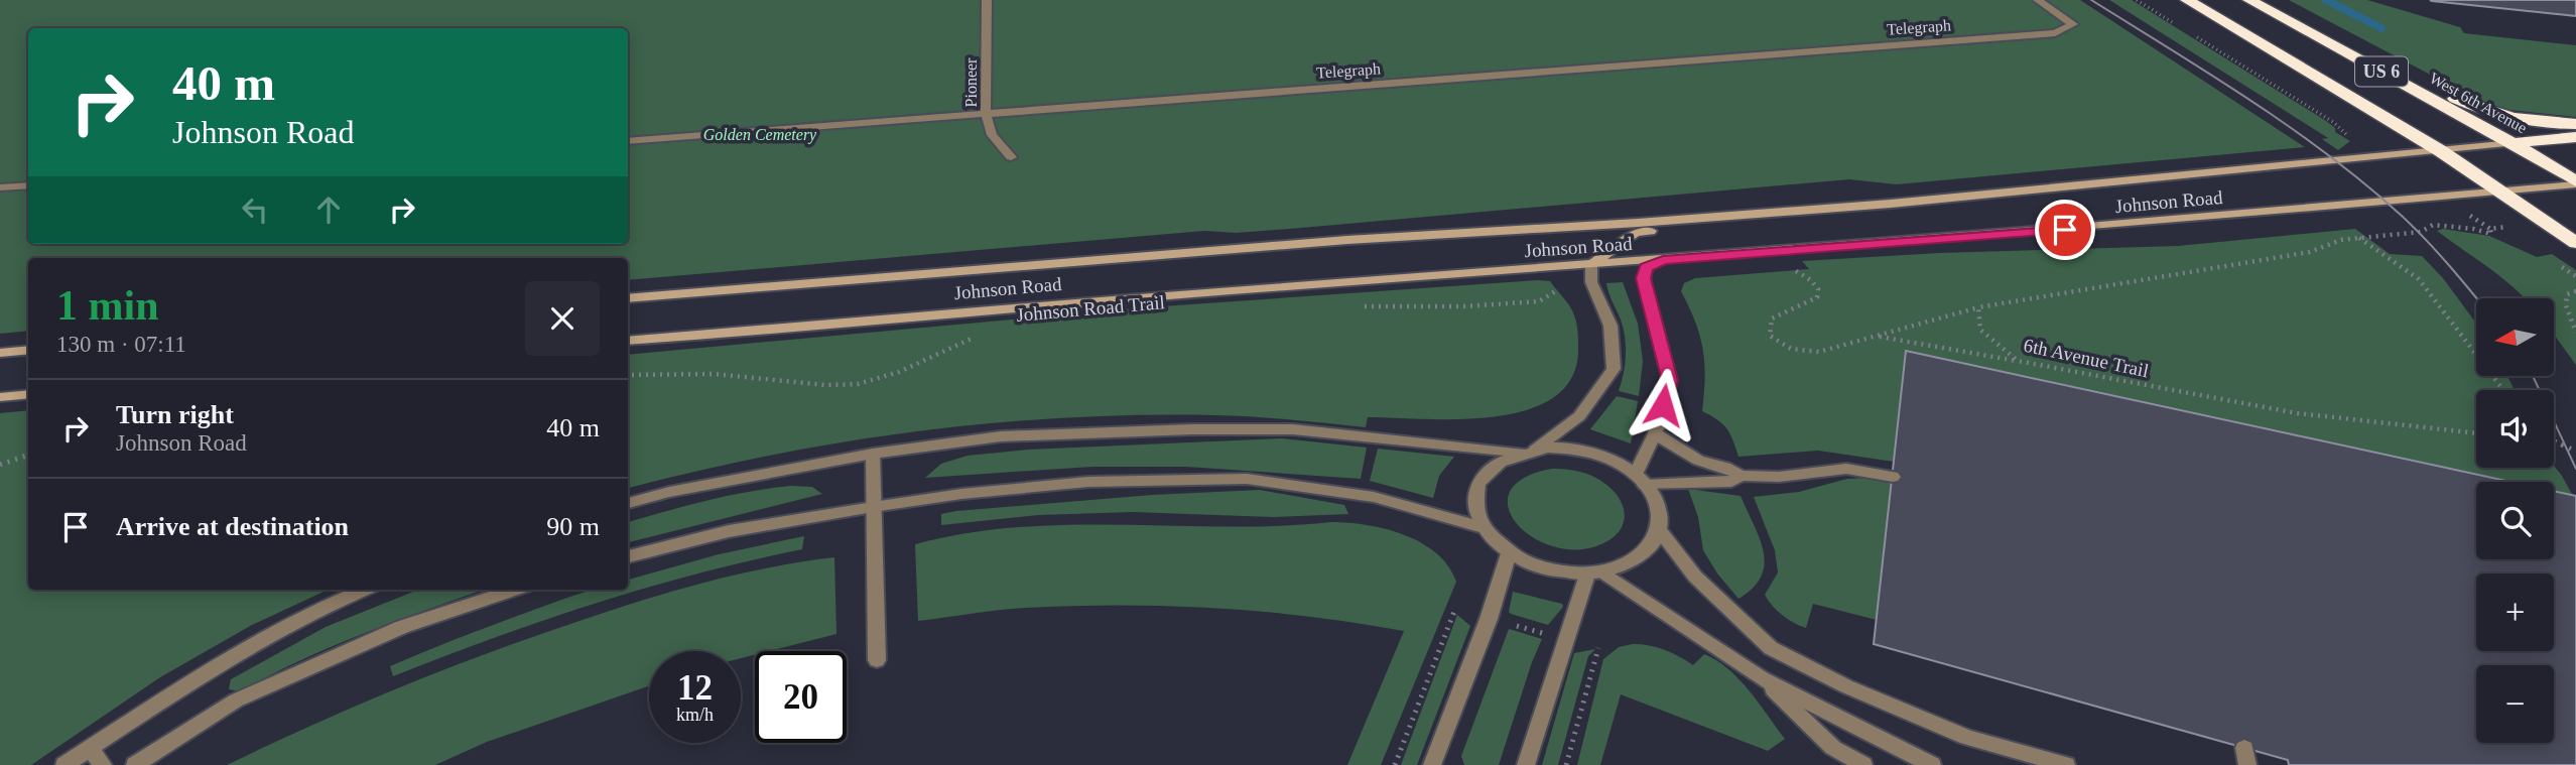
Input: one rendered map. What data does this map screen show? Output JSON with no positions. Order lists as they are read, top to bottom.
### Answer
{
  "streets": {
    "highway": ["US 6", "West 6th Avenue"],
    "main road": ["Johnson Road"],
    "street": ["Telegraph", "Pioneer"],
    "path": ["6th Avenue Trail"]
  },
  "crossings": [
    ["Telegraph", "Pioneer"],
    ["US 6", "Johnson Road"],
    ["West 6th Avenue", "Johnson Road"]
  ],
  "parks": ["Golden Cemetery"],
  "north": "left",
  "page": {
    "turn": ["40 m", "Johnson Road"],
    "heading": ["1 min", "130 m · 07:11"],
    "map_buttons": ["+", "−"],
    "list": [
      {
        "name": "Turn right",
        "note": "Johnson Road",
        "value": "40 m"
      },
      {
        "name": "Arrive at destination",
        "value": "90 m"
      }
    ],
    "speed": "12 km/h",
    "limit": "20"
  }
}
